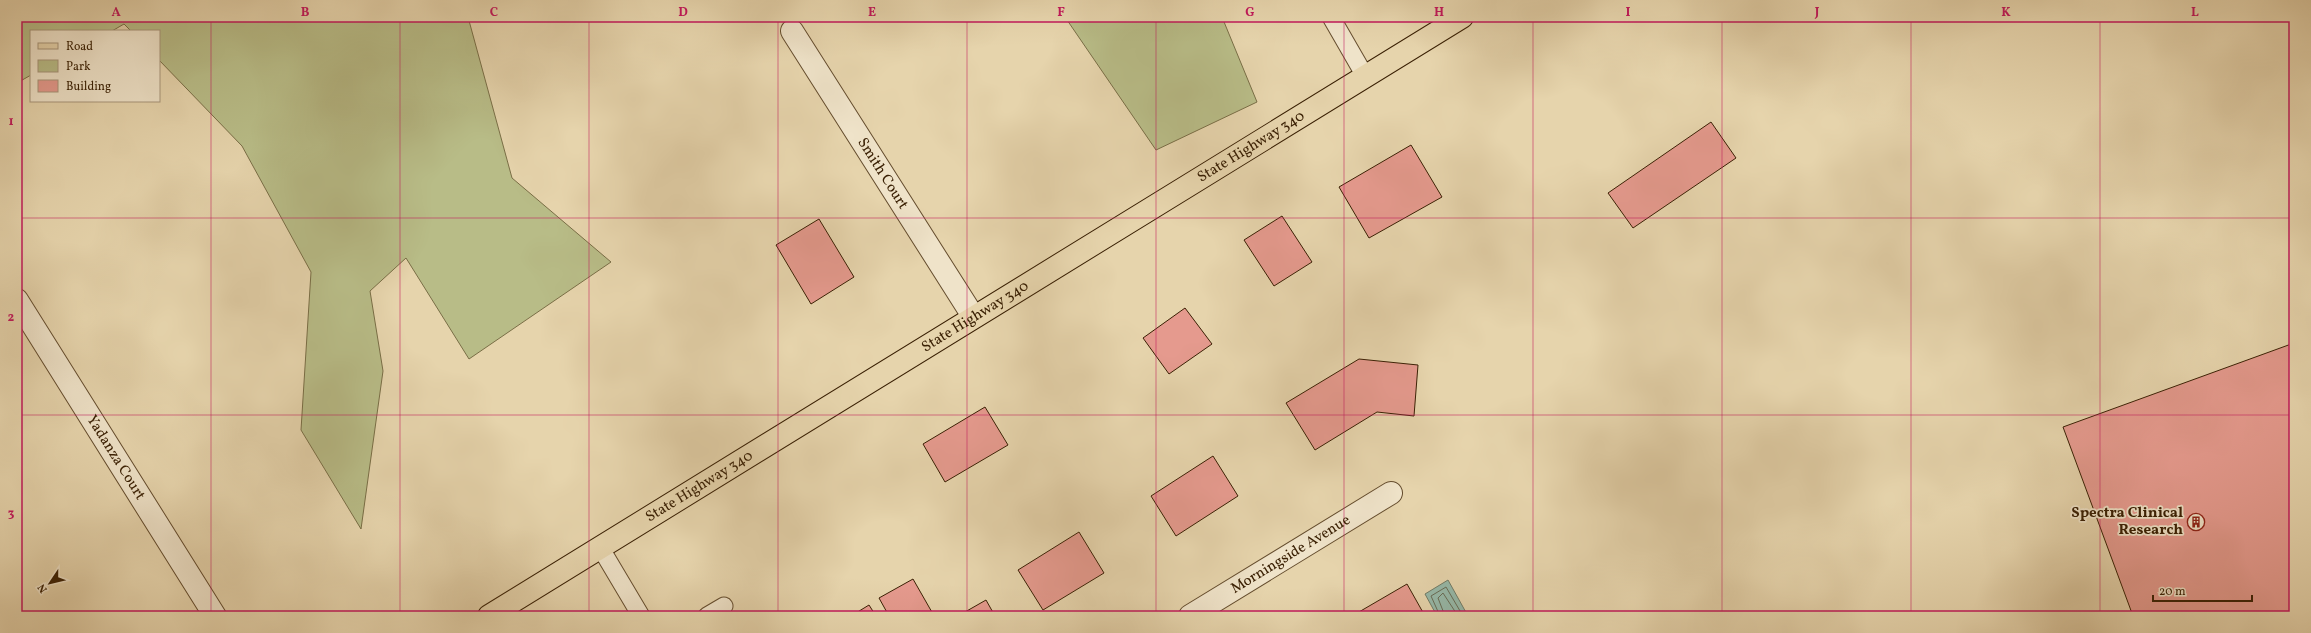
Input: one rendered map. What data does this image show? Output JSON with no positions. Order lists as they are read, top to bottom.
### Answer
{
  "streets": {
    "main road": ["State Highway 340"],
    "street": ["Smith Court", "Yadanza Court", "Morningside Avenue"]
  },
  "crossings": [
    ["State Highway 340", "Smith Court"]
  ],
  "places": {
    "building": ["Spectra Clinical Research"]
  },
  "legend": ["Road", "Park", "Building"],
  "scale_bar": "20 m",
  "north": "bottom left",
  "grid": {
    "columns": [
      "A",
      "B",
      "C",
      "D",
      "E",
      "F",
      "G",
      "H",
      "I",
      "J",
      "K",
      "L"
    ],
    "rows": ["1", "2", "3"]
  }
}
